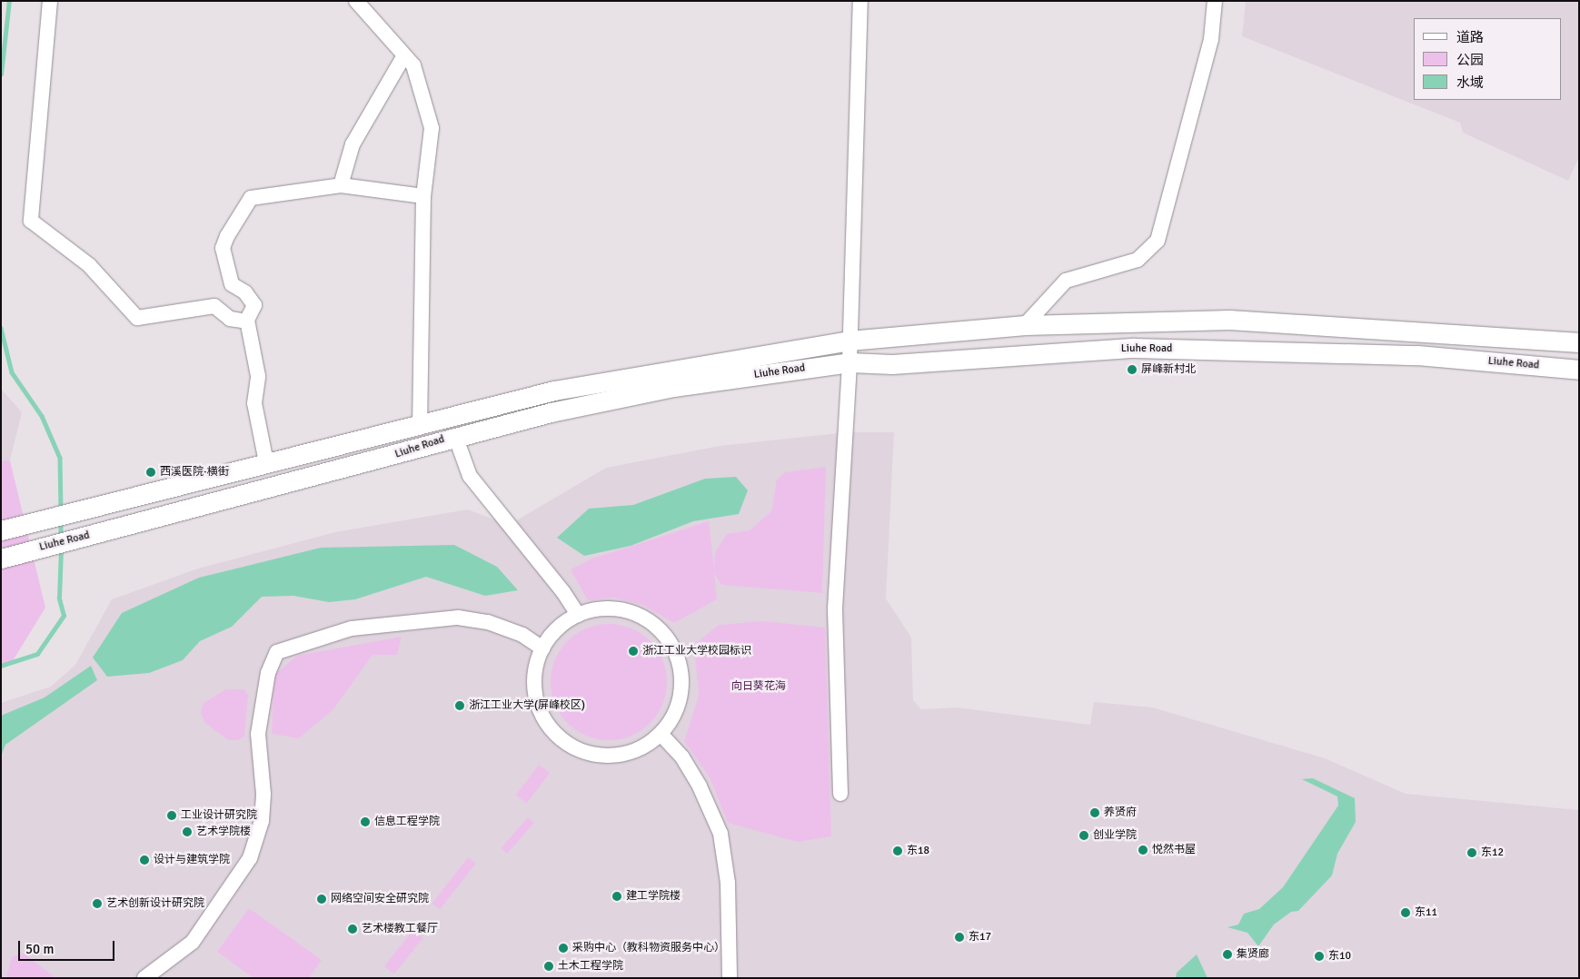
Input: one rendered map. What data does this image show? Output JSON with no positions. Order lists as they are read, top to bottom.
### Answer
{
  "streets": {
    "main road": ["Liuhe Road"]
  },
  "parks": ["向日葵花海"],
  "places": [
    "屏峰新村北",
    "西溪医院·横街",
    "浙江工业大学校园标识",
    "浙江工业大学(屏峰校区)",
    "养贤府",
    "工业设计研究院",
    "信息工程学院",
    "艺术学院楼",
    "创业学院",
    "悦然书屋",
    "东18",
    "东12",
    "设计与建筑学院",
    "建工学院楼",
    "网络空间安全研究院",
    "艺术创新设计研究院",
    "东11",
    "艺术楼教工餐厅",
    "东17",
    "采购中心（教科物资服务中心）",
    "集贤廊",
    "东10",
    "土木工程学院"
  ],
  "legend": ["道路", "公园", "水域"],
  "scale_bar": "50 m"
}
